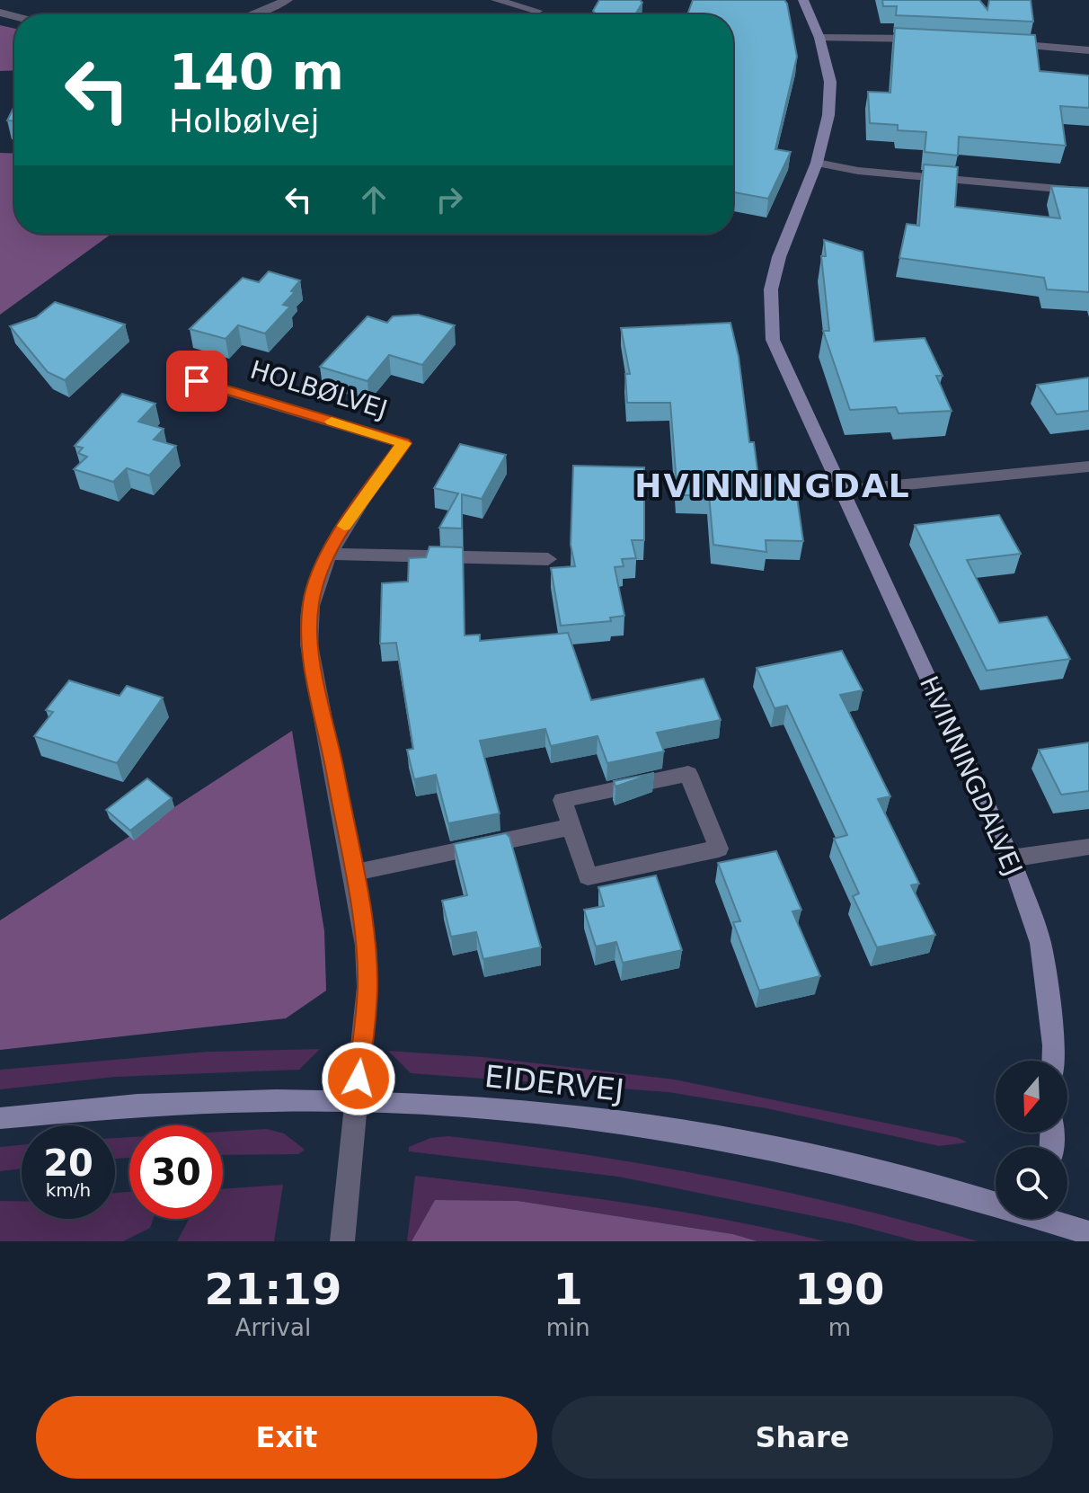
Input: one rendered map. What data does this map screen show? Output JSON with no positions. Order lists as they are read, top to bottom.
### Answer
{
  "streets": {
    "street": ["HOLBØLVEJ", "HVINNINGDALVEJ", "EIDERVEJ"]
  },
  "crossings": [
    ["HOLBØLVEJ", "EIDERVEJ"]
  ],
  "districts": ["HVINNINGDAL"],
  "north": "bottom",
  "page": {
    "turn": ["140 m", "Holbølvej"],
    "speed": "20 km/h",
    "limit": "30",
    "eta": [
      "21:19",
      "Arrival",
      "1",
      "min",
      "190",
      "m"
    ],
    "buttons": ["Exit", "Share"]
  }
}
